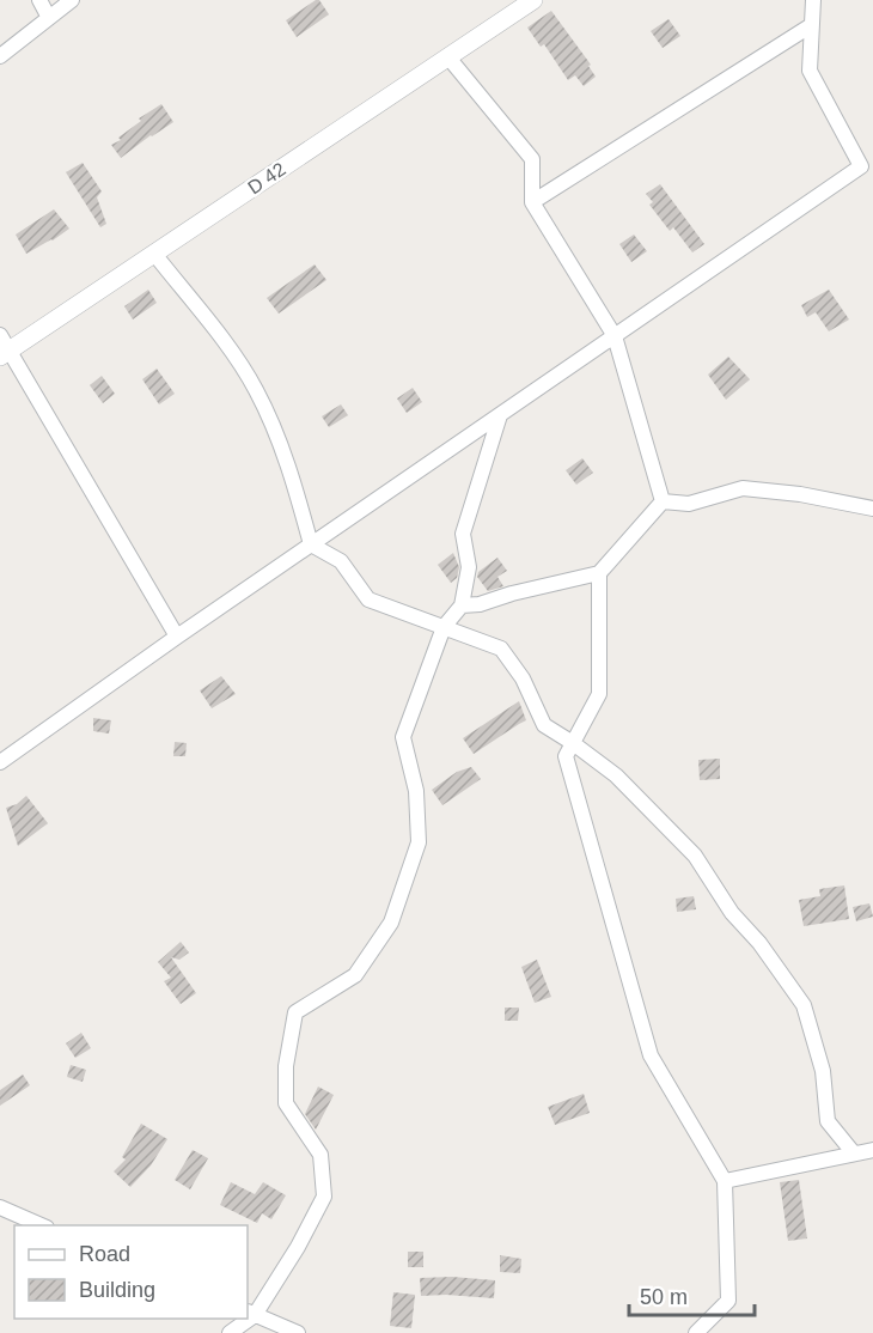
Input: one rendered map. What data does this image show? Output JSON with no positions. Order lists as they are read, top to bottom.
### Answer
{
  "streets": {
    "street": ["D 42"]
  },
  "legend": ["Road", "Building"],
  "scale_bar": "50 m"
}
